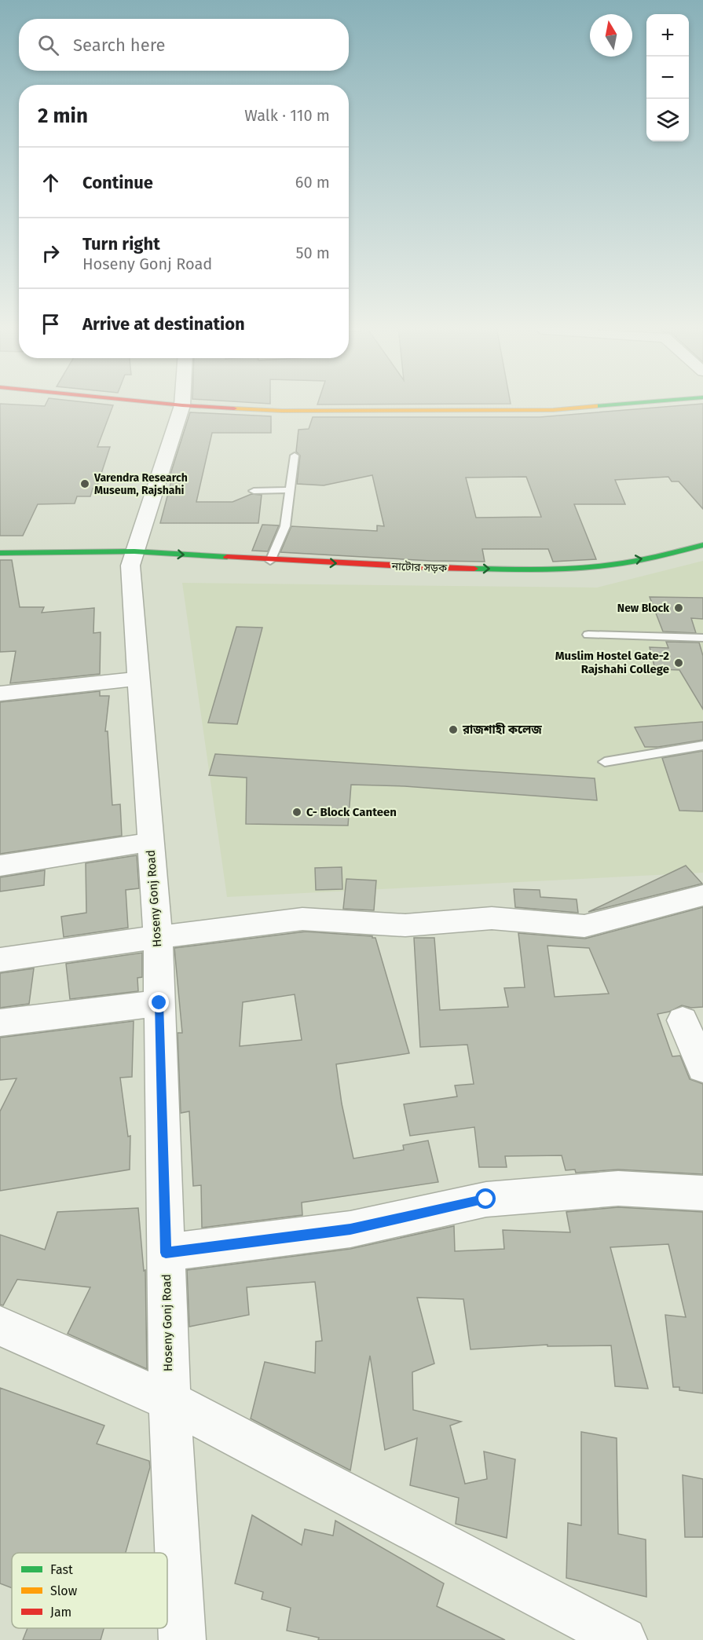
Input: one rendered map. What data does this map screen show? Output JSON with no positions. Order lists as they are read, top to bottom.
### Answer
{
  "streets": {
    "main road": ["নাটোর সড়ক"],
    "street": ["Hoseny Gonj Road"]
  },
  "crossings": [
    ["নাটোর সড়ক", "Hoseny Gonj Road"]
  ],
  "places": [
    "Varendra Research Museum, Rajshahi",
    "New Block",
    "Muslim Hostel Gate-2 Rajshahi College",
    "রাজশাহী কলেজ",
    "C- Block Canteen"
  ],
  "legend": ["Fast", "Slow", "Jam"],
  "north": "top",
  "page": {
    "map_buttons": ["+", "−"],
    "search": "Search here",
    "heading": ["2 min", "Walk · 110 m"],
    "list": [
      ["Continue", "60 m"],
      ["Turn right", "Hoseny Gonj Road", "50 m"],
      "Arrive at destination"
    ]
  }
}
